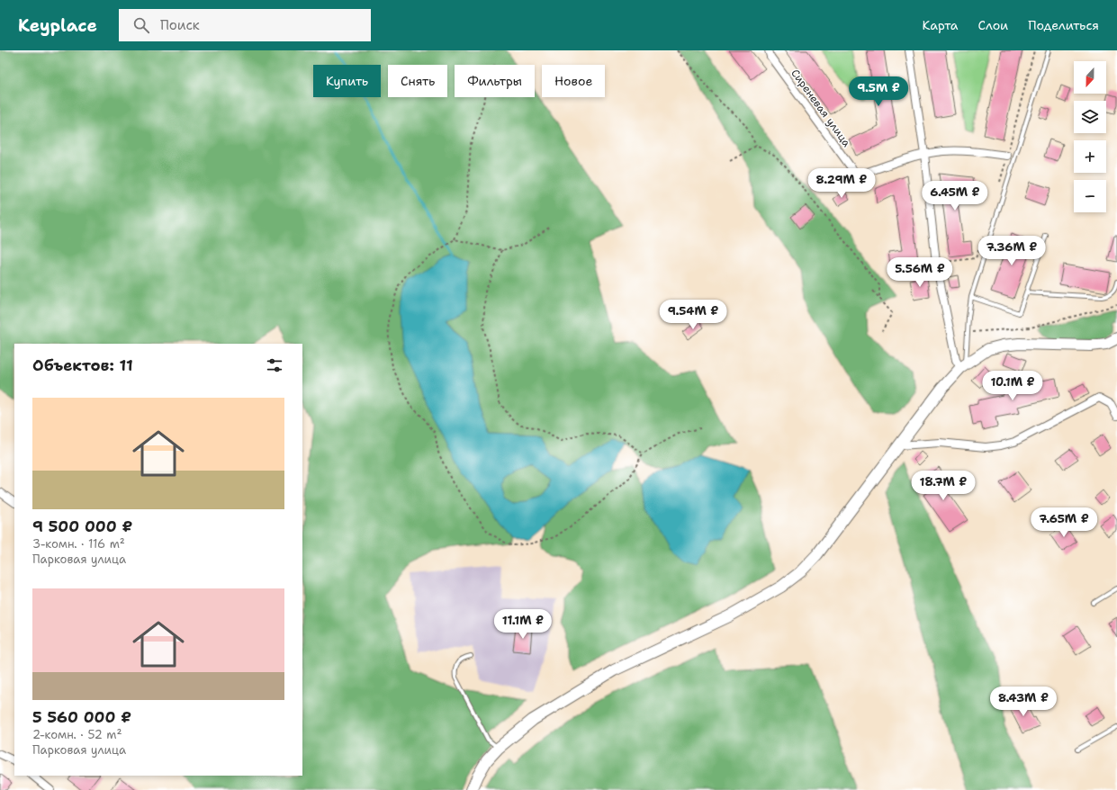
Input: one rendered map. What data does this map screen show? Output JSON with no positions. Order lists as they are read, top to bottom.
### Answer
{
  "streets": {
    "street": ["Сиреневая улица"]
  },
  "north": "bottom",
  "page": {
    "header": "Keyplace",
    "search": "Поиск",
    "nav": ["Карта", "Слои", "Поделиться"],
    "map_buttons": ["+", "−"],
    "chip": [
      "Купить",
      "Снять",
      "Фильтры",
      "Новое"
    ],
    "price": [
      "9.5M ₽",
      "8.29M ₽",
      "6.45M ₽",
      "7.36M ₽",
      "5.56M ₽",
      "9.54M ₽",
      "10.1M ₽",
      "18.7M ₽",
      "7.65M ₽",
      "11.1M ₽",
      "8.43M ₽"
    ],
    "heading": "Объектов: 11",
    "list": [
      {
        "name": "9 500 000 ₽",
        "note": "3-комн. · 116 m² · Парковая улица"
      },
      {
        "name": "5 560 000 ₽",
        "note": "2-комн. · 52 m² · Парковая улица"
      }
    ]
  }
}
